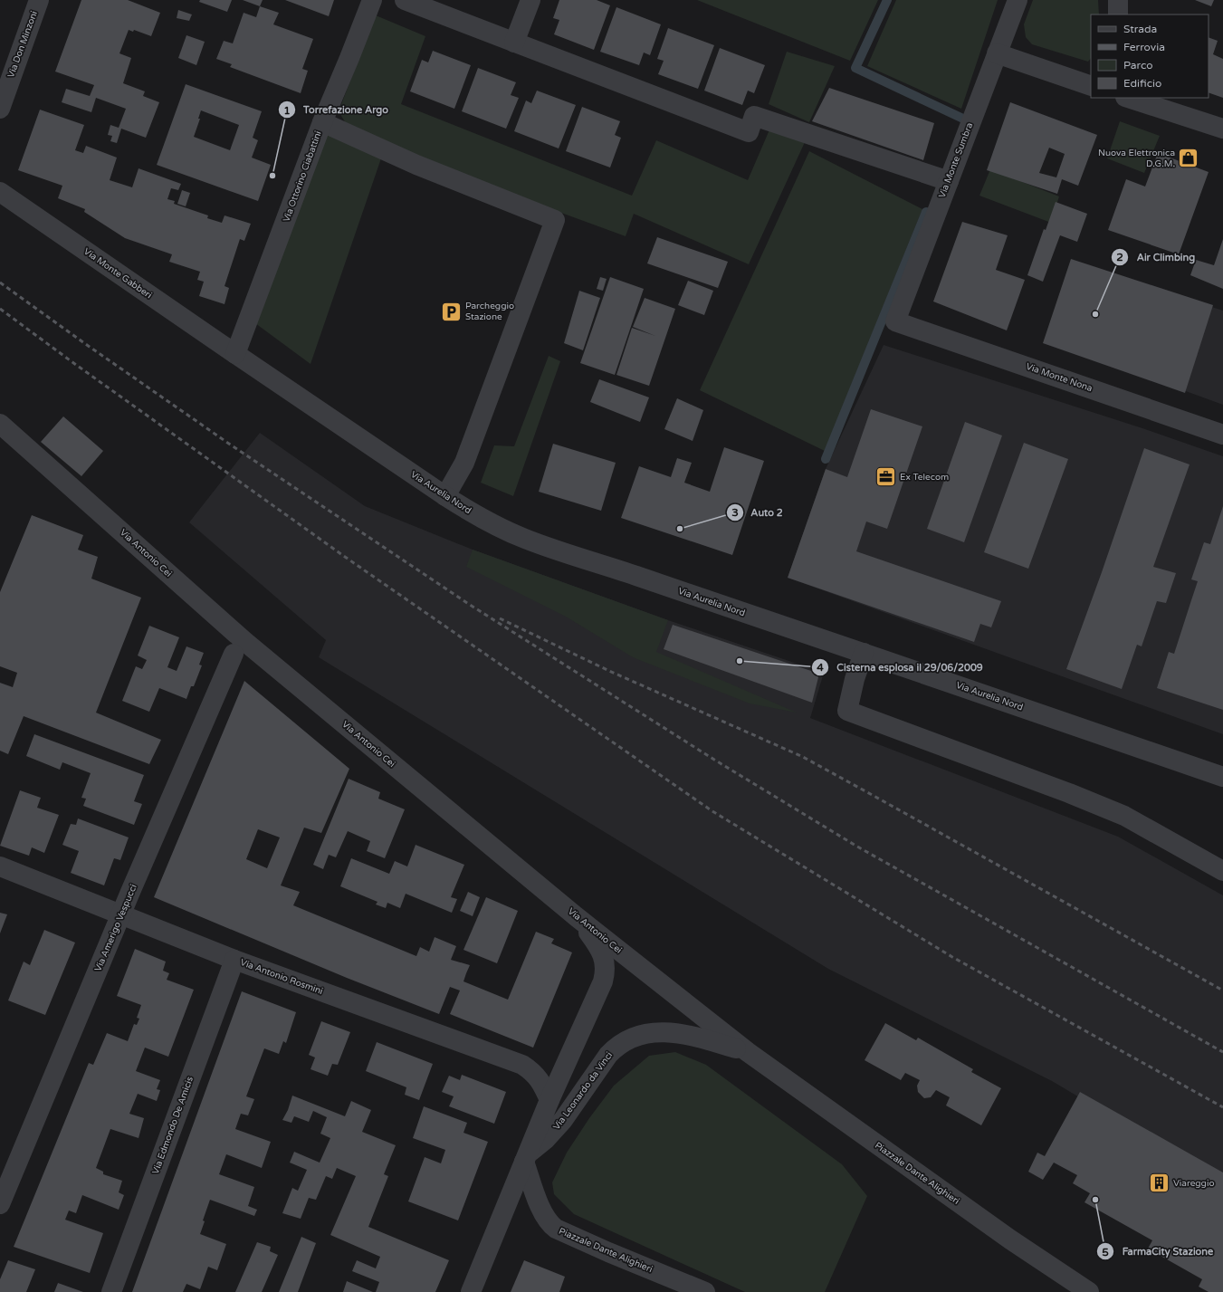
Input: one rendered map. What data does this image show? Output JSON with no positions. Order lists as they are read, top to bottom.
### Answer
{
  "streets": {
    "street": [
      "Via Don Minzoni",
      "Via Monte Sumbra",
      "Via Ottorino Ciabattini",
      "Via Monte Gabberi",
      "Via Monte Nona",
      "Via Aurelia Nord",
      "Via Antonio Cei",
      "Via Amerigo Vespucci",
      "Via Antonio Rosmini",
      "Via Leonardo da Vinci",
      "Via Edmondo De Amicis",
      "Piazzale Dante Alighieri"
    ]
  },
  "crossings": [
    ["Via Monte Sumbra", "Via Monte Nona"],
    ["Via Ottorino Ciabattini", "Via Monte Gabberi"],
    ["Via Ottorino Ciabattini", "Via Aurelia Nord"],
    ["Via Monte Gabberi", "Via Aurelia Nord"],
    ["Via Antonio Cei", "Via Leonardo da Vinci"],
    ["Via Antonio Cei", "Piazzale Dante Alighieri"],
    ["Via Amerigo Vespucci", "Via Antonio Rosmini"],
    ["Via Antonio Rosmini", "Via Leonardo da Vinci"],
    ["Via Antonio Rosmini", "Via Edmondo De Amicis"],
    ["Via Leonardo da Vinci", "Piazzale Dante Alighieri"]
  ],
  "places": {
    "shop": ["Nuova Elettronica D.G.M."],
    "other": [
      "Torrefazione Argo",
      "Air Climbing",
      "Auto 2",
      "Cisterna esplosa il 29/06/2009",
      "FarmaCity Stazione"
    ],
    "parking": ["Parcheggio Stazione"],
    "office": ["Ex Telecom"],
    "building": ["Viareggio"]
  },
  "legend": [
    "Strada",
    "Ferrovia",
    "Parco",
    "Edificio"
  ]
}
